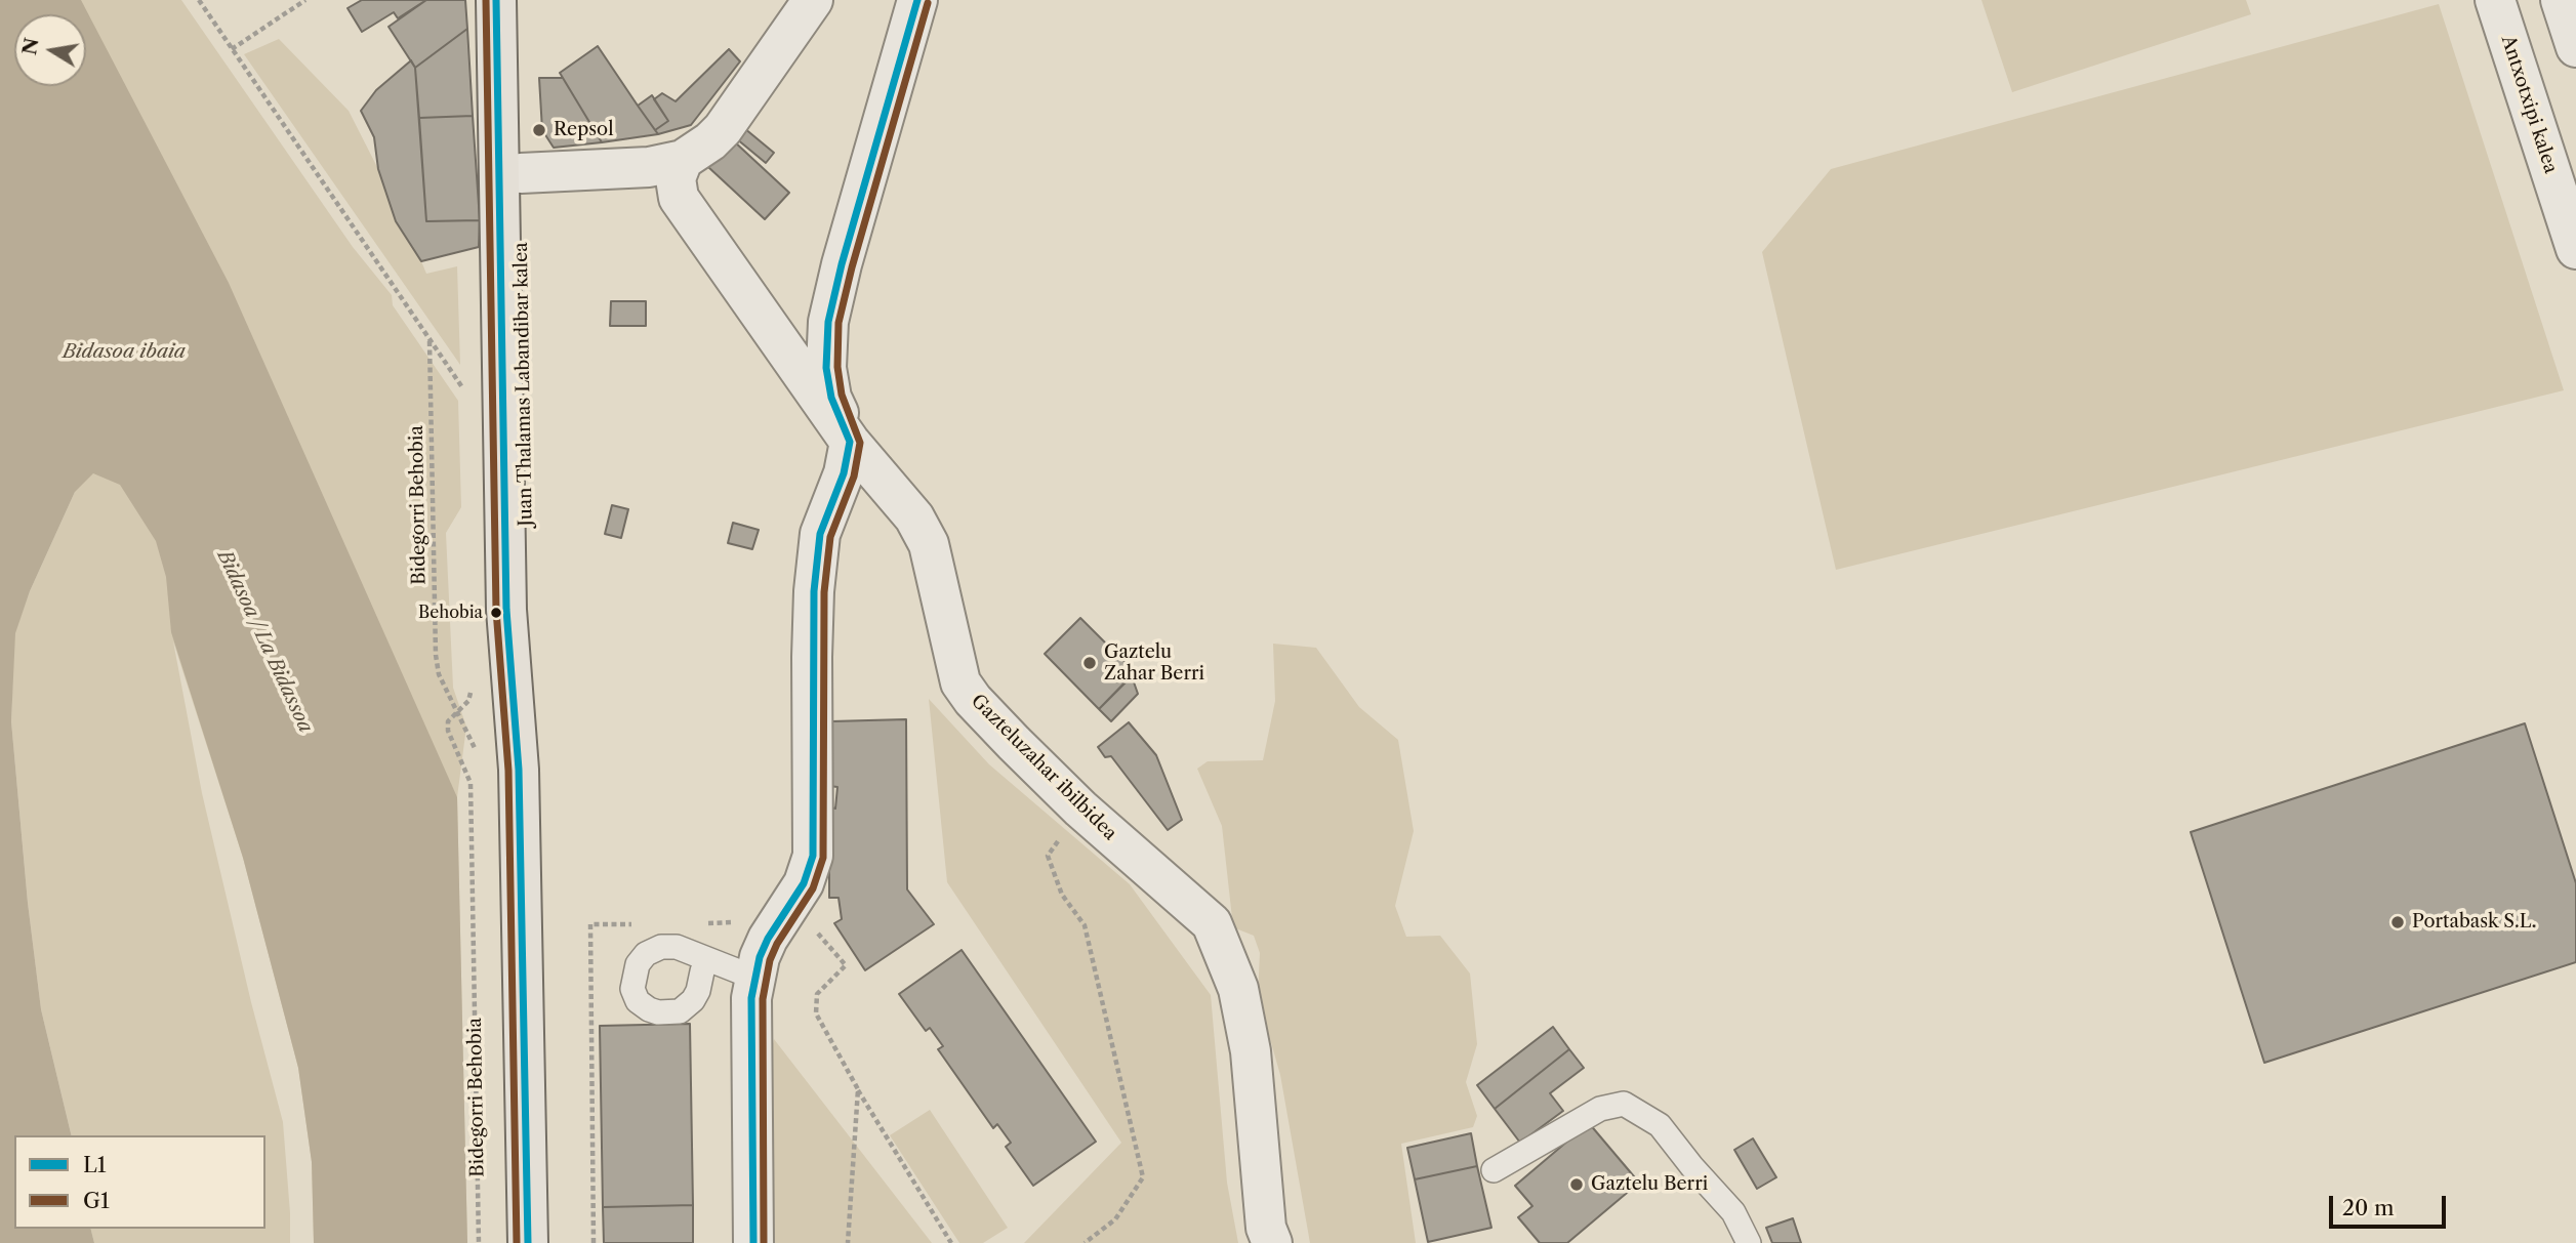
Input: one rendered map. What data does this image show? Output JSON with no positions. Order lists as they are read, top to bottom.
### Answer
{
  "streets": {
    "main road": ["Juan Thalamas Labandibar kalea"],
    "street": ["Antxotxipi kalea", "Gazteluzahar ibilbidea"],
    "path": ["Bidegorri Behobia"]
  },
  "water": ["Bidasoa ibaia", "Bidasoa / La Bidassoa"],
  "places": [
    "Repsol",
    "Behobia",
    "Gaztelu Zahar Berri",
    "Portabask S.L.",
    "Gaztelu Berri"
  ],
  "lines": ["transit line L1", "transit line G1"],
  "legend": ["L1", "G1"],
  "scale_bar": "20 m",
  "north": "left"
}
